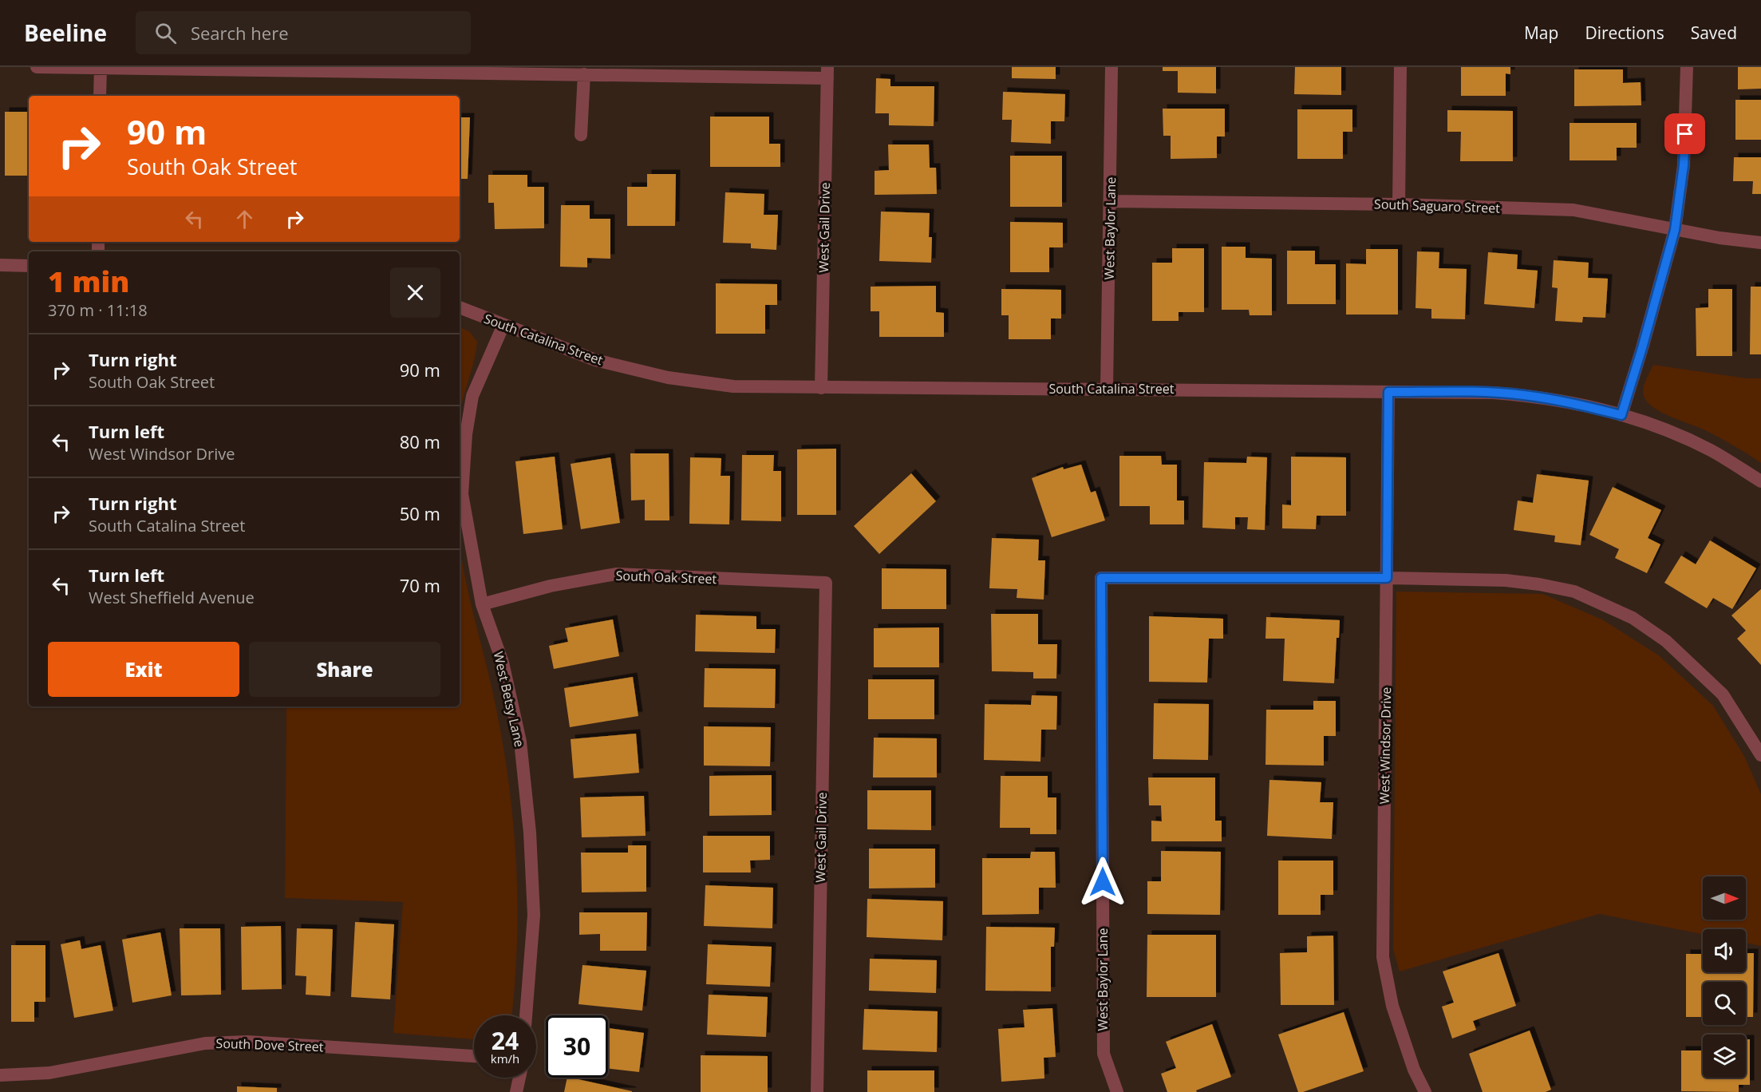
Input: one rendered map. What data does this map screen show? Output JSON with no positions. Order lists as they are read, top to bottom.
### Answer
{
  "streets": {
    "street": [
      "South Saguaro Street",
      "West Gail Drive",
      "West Baylor Lane",
      "South Catalina Street",
      "South Oak Street",
      "West Betsy Lane",
      "West Windsor Drive",
      "South Dove Street"
    ]
  },
  "crossings": [
    ["South Saguaro Street", "West Baylor Lane"],
    ["West Gail Drive", "South Catalina Street"],
    ["West Gail Drive", "South Oak Street"],
    ["West Baylor Lane", "South Catalina Street"],
    ["West Baylor Lane", "West Windsor Drive"],
    ["South Catalina Street", "West Betsy Lane"],
    ["South Catalina Street", "West Windsor Drive"],
    ["South Oak Street", "West Betsy Lane"]
  ],
  "north": "right",
  "page": {
    "header": "Beeline",
    "search": "Search here",
    "nav": ["Map", "Directions", "Saved"],
    "turn": ["90 m", "South Oak Street"],
    "heading": ["1 min", "370 m · 11:18"],
    "list": [
      {
        "name": "Turn right",
        "note": "South Oak Street",
        "value": "90 m"
      },
      {
        "name": "Turn left",
        "note": "West Windsor Drive",
        "value": "80 m"
      },
      {
        "name": "Turn right",
        "note": "South Catalina Street",
        "value": "50 m"
      },
      {
        "name": "Turn left",
        "note": "West Sheffield Avenue",
        "value": "70 m"
      }
    ],
    "buttons": ["Exit", "Share"],
    "speed": "24 km/h",
    "limit": "30"
  }
}
